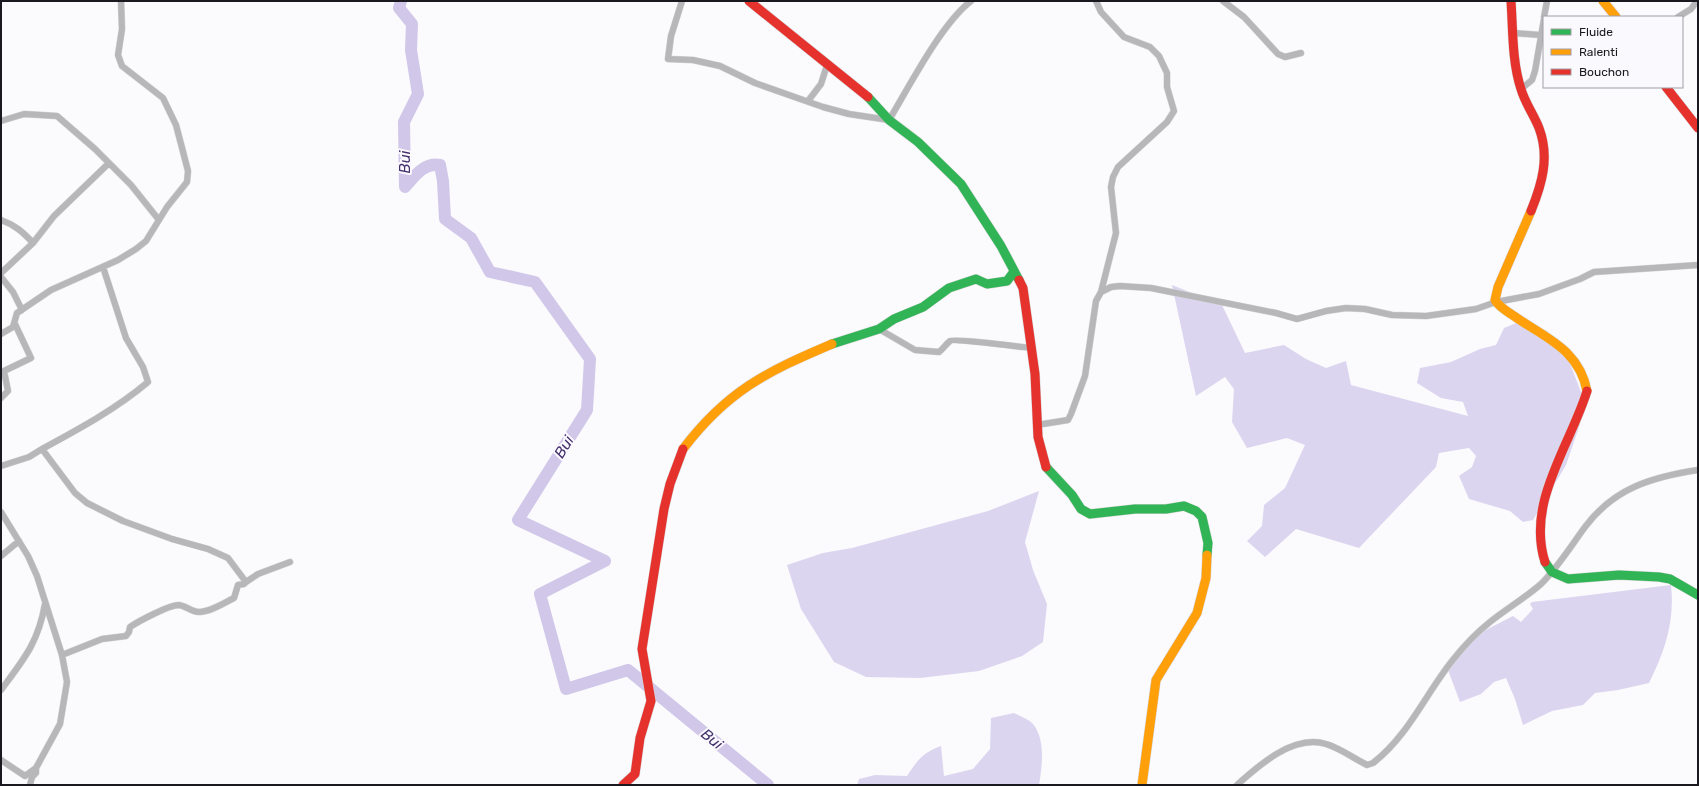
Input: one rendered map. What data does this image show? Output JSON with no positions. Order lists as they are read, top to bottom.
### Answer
{
  "water": ["Bui"],
  "legend": ["Fluide", "Ralenti", "Bouchon"]
}
